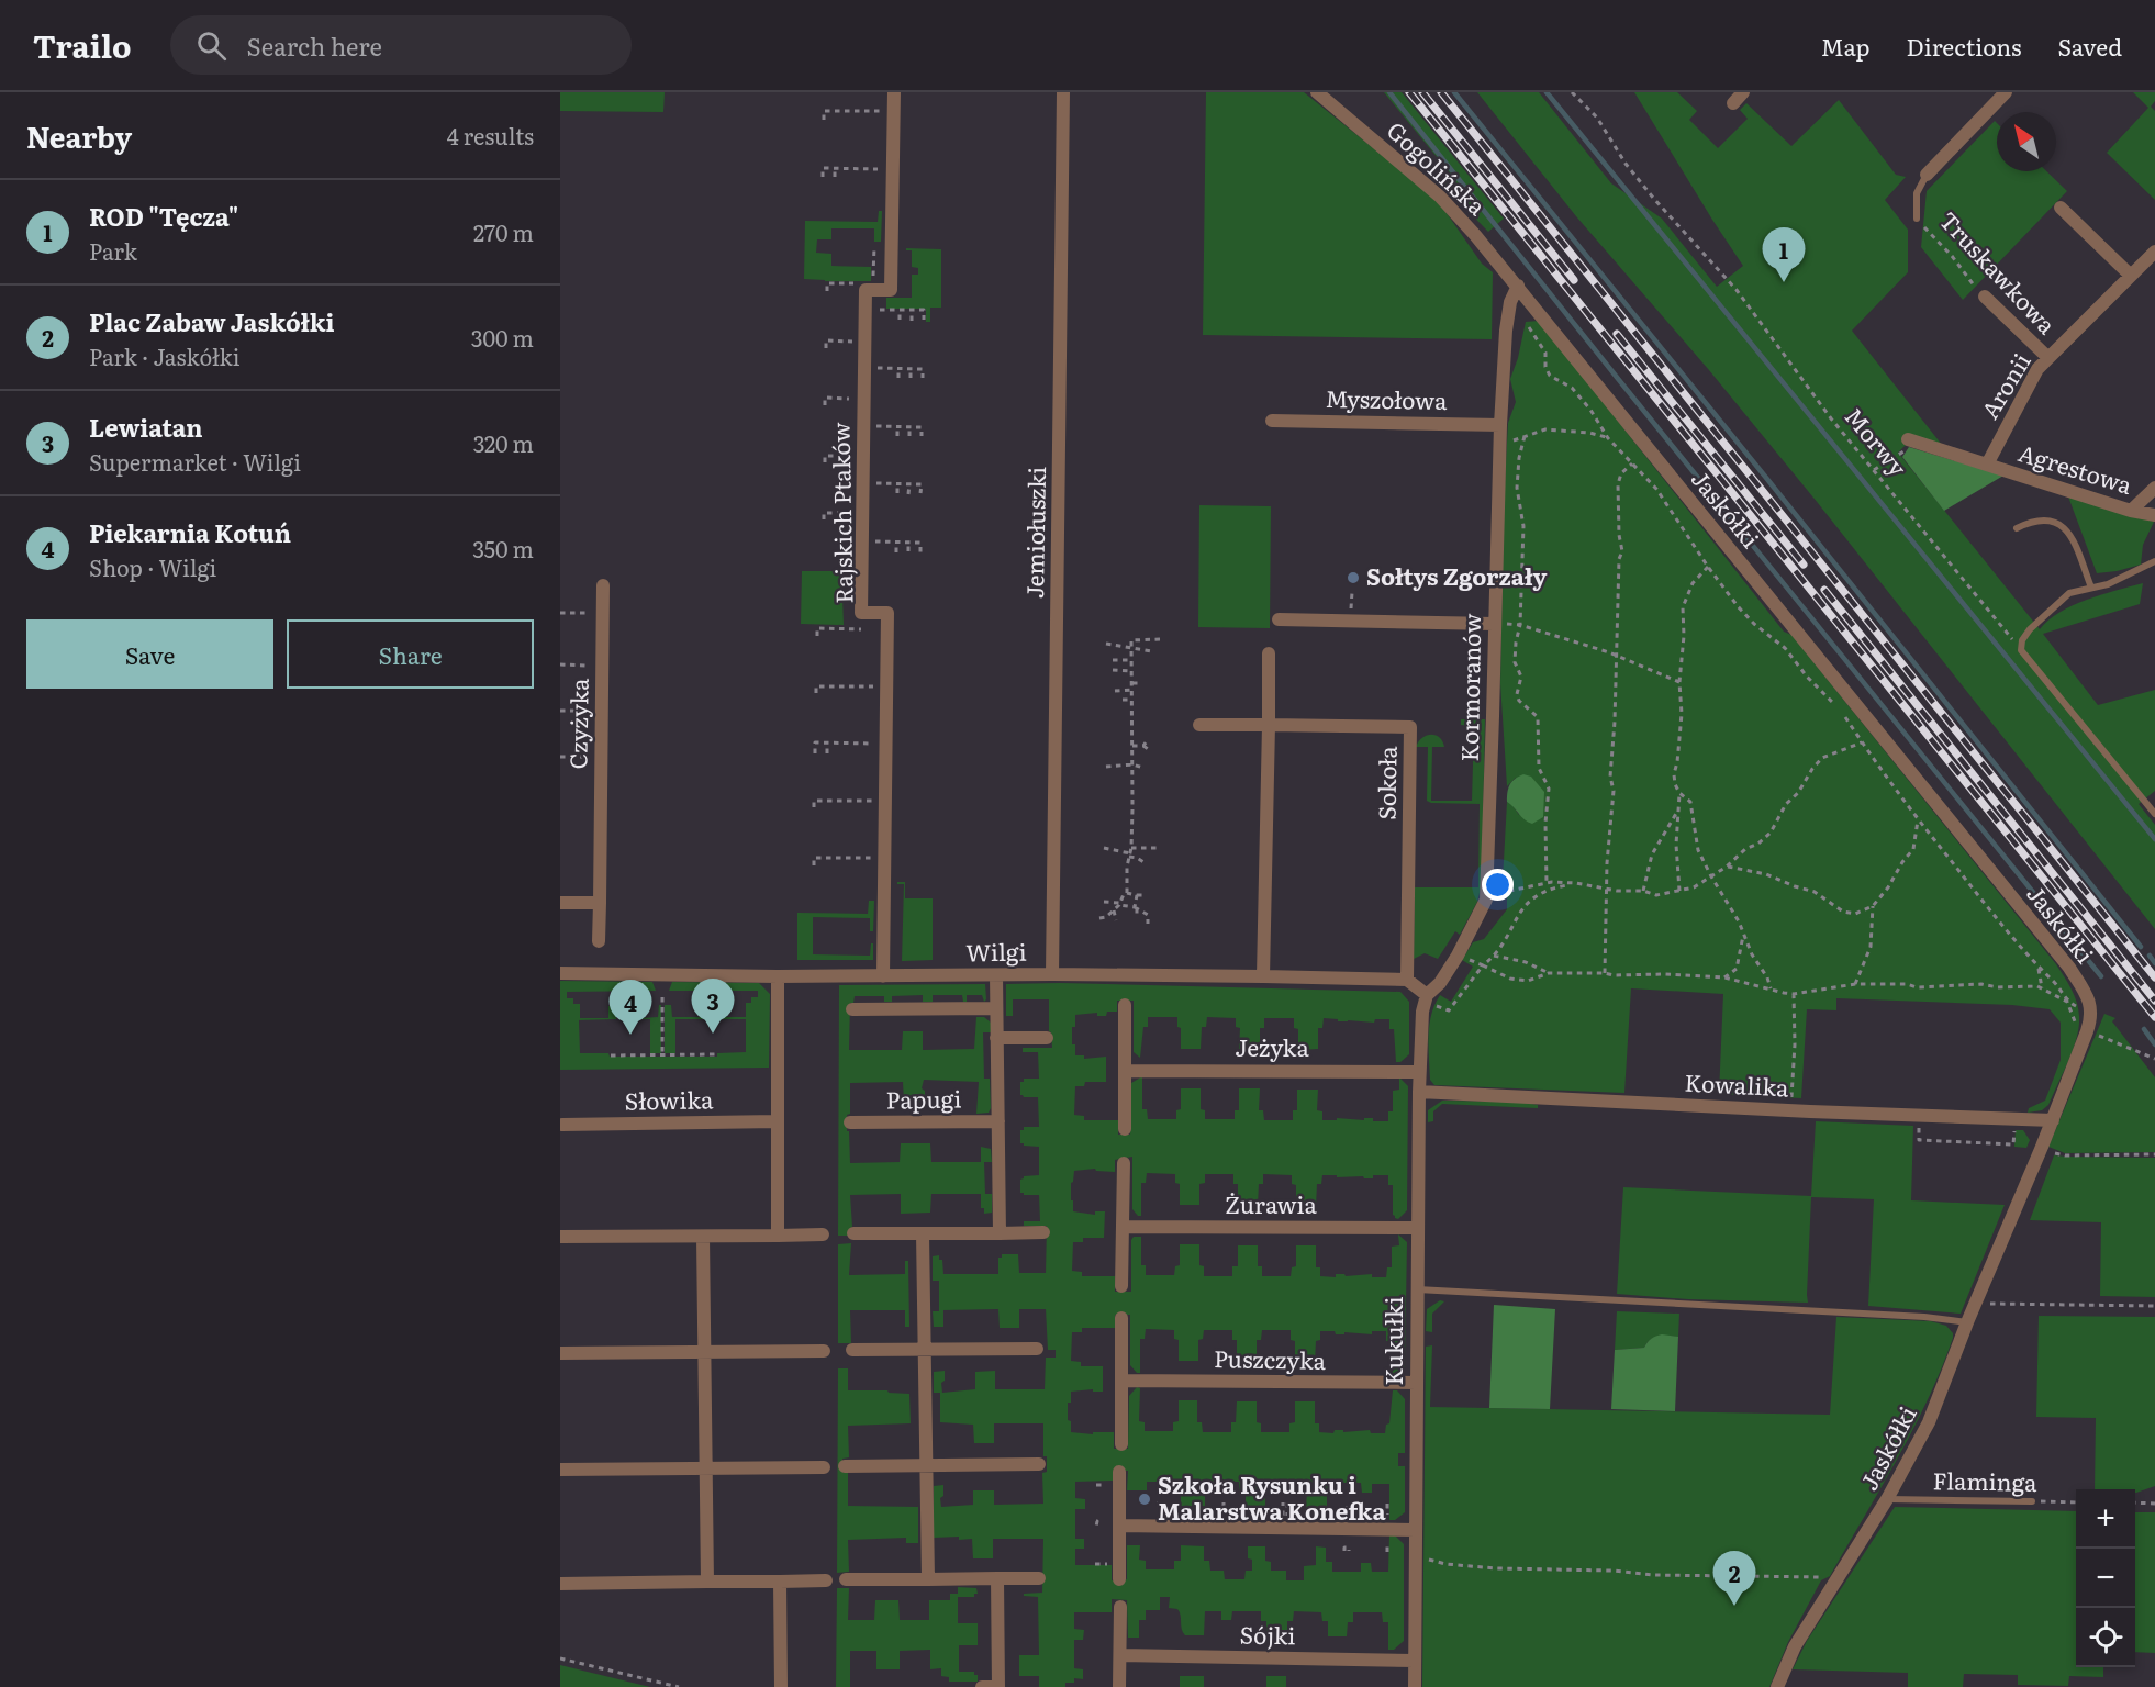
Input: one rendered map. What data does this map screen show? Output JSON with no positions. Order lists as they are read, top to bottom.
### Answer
{
  "streets": {
    "street": [
      "Gogolińska",
      "Truskawkowa",
      "Aronii",
      "Myszołowa",
      "Agrestowa",
      "Jaskółki",
      "Rajskich Ptaków",
      "Jemiołuszki",
      "Kormoranów",
      "Czyżyka",
      "Sokoła",
      "Wilgi",
      "Jeżyka",
      "Kowalika",
      "Papugi",
      "Słowika",
      "Żurawia",
      "Kukułki",
      "Puszczyka",
      "Sójki"
    ],
    "lane": ["Flaminga"],
    "path": ["Morwy"]
  },
  "crossings": [
    ["Gogolińska", "Jaskółki"],
    ["Gogolińska", "Kormoranów"],
    ["Truskawkowa", "Aronii"],
    ["Aronii", "Agrestowa"],
    ["Myszołowa", "Kormoranów"],
    ["Jaskółki", "Kormoranów"],
    ["Jaskółki", "Kowalika"],
    ["Jaskółki", "Flaminga"],
    ["Rajskich Ptaków", "Wilgi"],
    ["Jemiołuszki", "Wilgi"],
    ["Kormoranów", "Kukułki"],
    ["Sokoła", "Wilgi"],
    ["Jeżyka", "Kukułki"],
    ["Kowalika", "Kukułki"],
    ["Żurawia", "Kukułki"],
    ["Kukułki", "Puszczyka"],
    ["Kukułki", "Sójki"]
  ],
  "places": ["Sołtys Zgorzały", "Szkoła Rysunku i Malarstwa Konefka"],
  "north": "top left",
  "page": {
    "header": "Trailo",
    "search": "Search here",
    "nav": ["Map", "Directions", "Saved"],
    "heading": ["Nearby", "4 results"],
    "list": [
      {
        "mark": "1",
        "name": "ROD \"Tęcza\"",
        "note": "Park",
        "value": "270 m"
      },
      {
        "mark": "2",
        "name": "Plac Zabaw Jaskółki",
        "note": "Park · Jaskółki",
        "value": "300 m"
      },
      {
        "mark": "3",
        "name": "Lewiatan",
        "note": "Supermarket · Wilgi",
        "value": "320 m"
      },
      {
        "mark": "4",
        "name": "Piekarnia Kotuń",
        "note": "Shop · Wilgi",
        "value": "350 m"
      }
    ],
    "pins": [
      "1",
      "3",
      "4",
      "2"
    ],
    "buttons": ["Save", "Share"],
    "map_buttons": ["+", "−"]
  }
}
